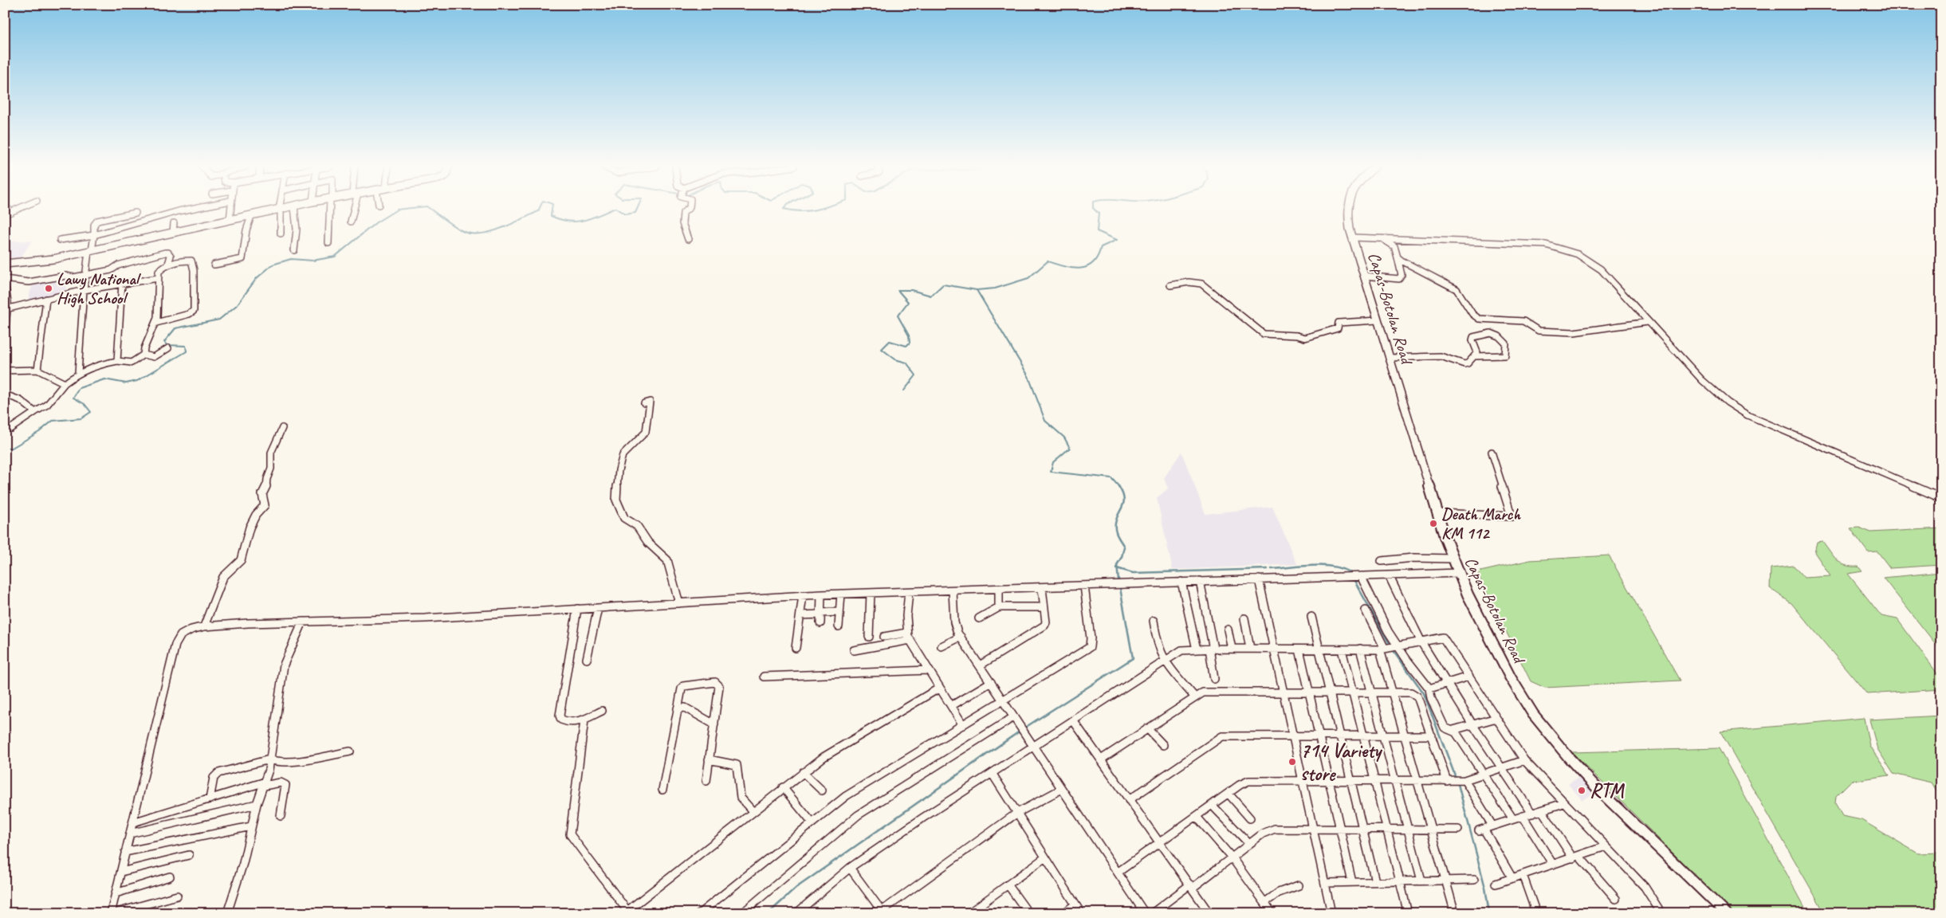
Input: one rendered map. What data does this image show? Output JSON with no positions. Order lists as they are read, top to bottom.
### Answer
{
  "streets": {
    "main road": ["Capas-Botolan Road"]
  },
  "places": [
    "Lawy National High School",
    "Death March KM 112",
    "714 Variety store",
    "RTM"
  ]
}
